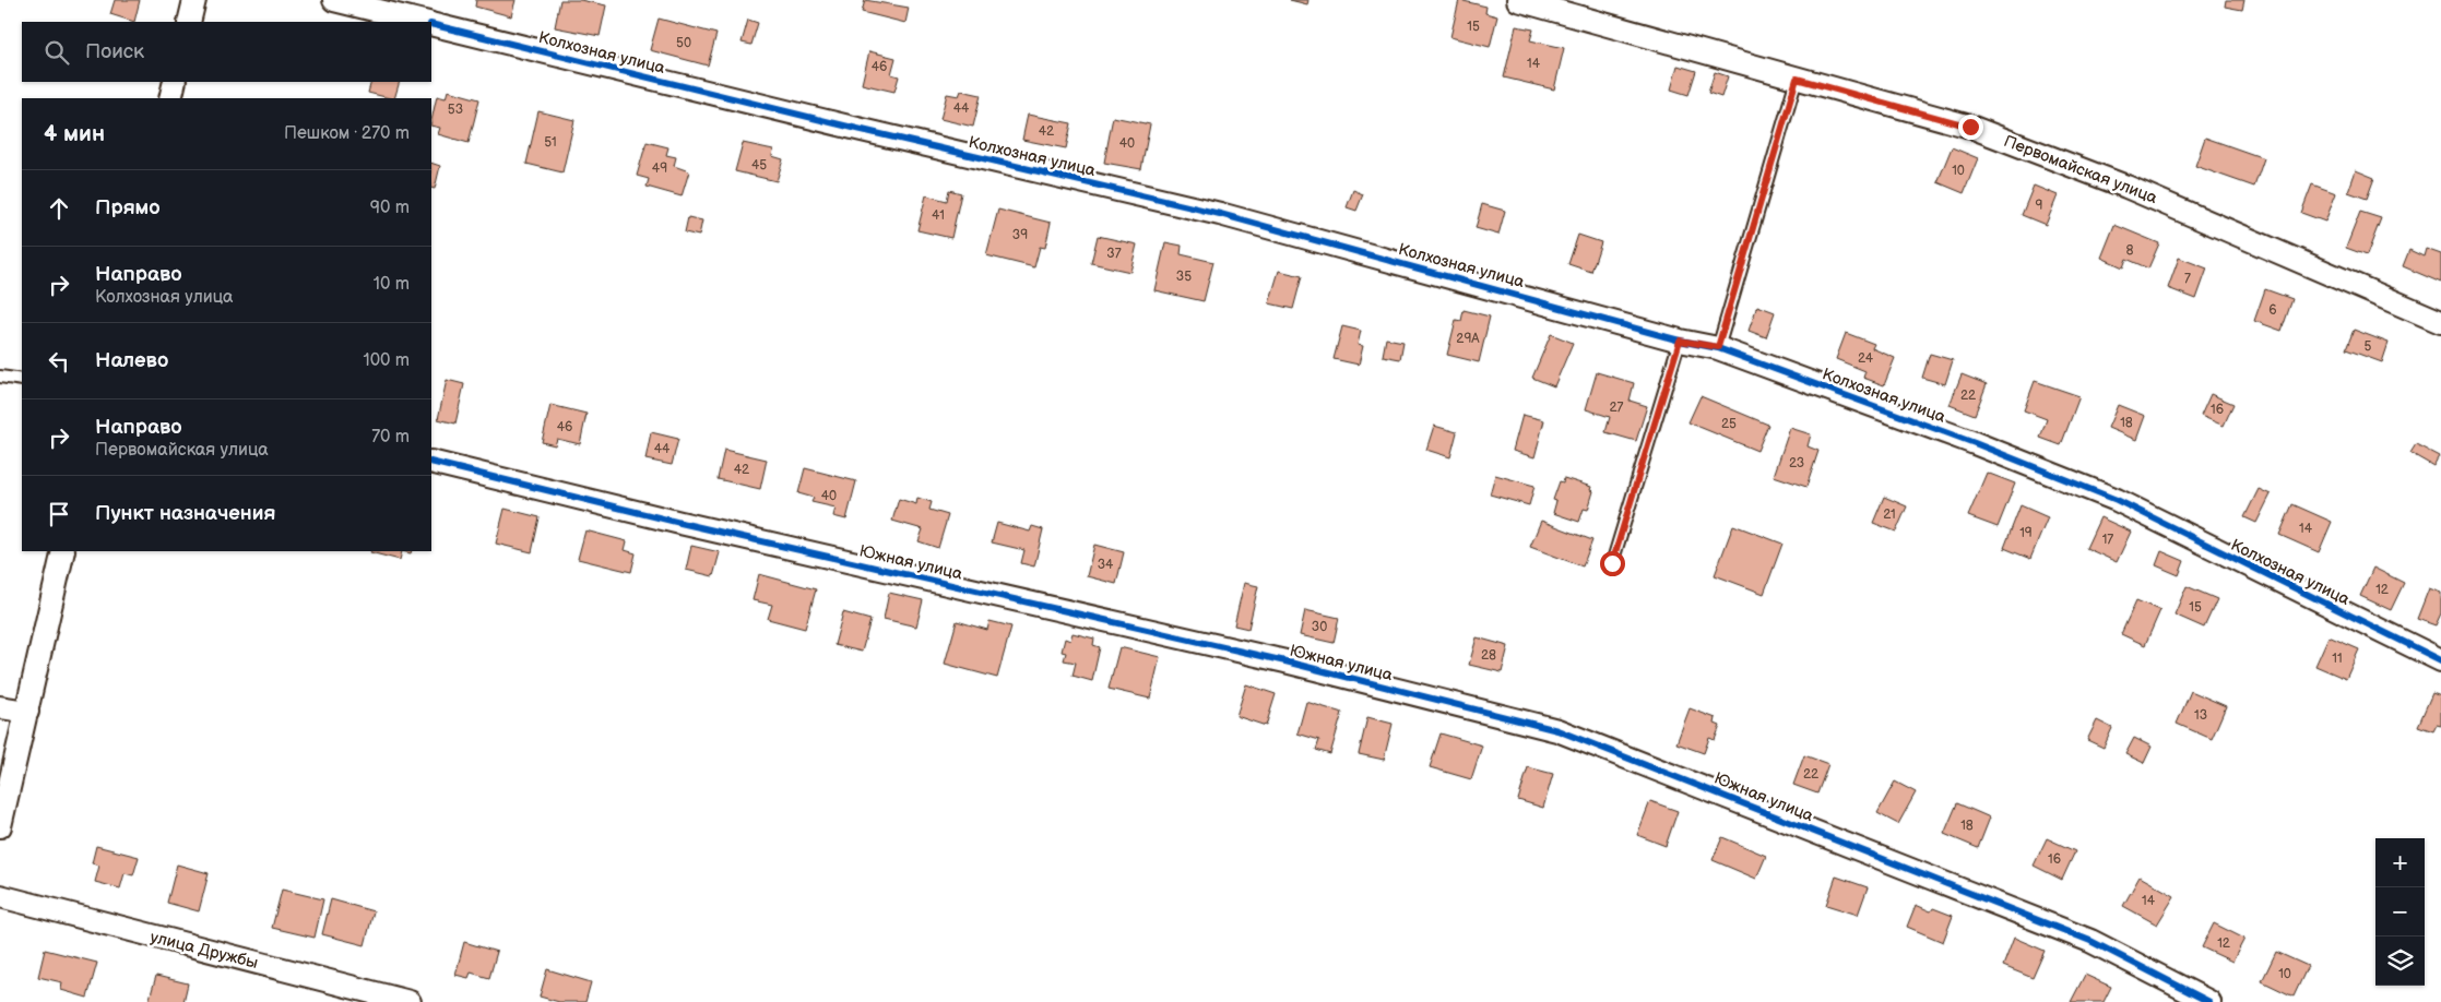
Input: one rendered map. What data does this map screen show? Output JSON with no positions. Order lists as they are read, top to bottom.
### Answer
{
  "streets": {
    "street": [
      "Колхозная улица",
      "Первомайская улица",
      "Южная улица",
      "улица Дружбы"
    ]
  },
  "house_numbers": [
    "15",
    "50",
    "14",
    "46",
    "44",
    "53",
    "42",
    "51",
    "40",
    "45",
    "49",
    "10",
    "9",
    "41",
    "39",
    "8",
    "37",
    "35",
    "7",
    "6",
    "29А",
    "5",
    "24",
    "22",
    "27",
    "16",
    "18",
    "25",
    "46",
    "44",
    "23",
    "42",
    "40",
    "21",
    "14",
    "19",
    "17",
    "34",
    "12",
    "15",
    "30",
    "28",
    "11",
    "13",
    "22",
    "18",
    "16",
    "14",
    "12",
    "10"
  ],
  "page": {
    "search": "Поиск",
    "heading": ["4 мин", "Пешком · 270 m"],
    "list": [
      ["Прямо", "90 m"],
      ["Направо", "Колхозная улица", "10 m"],
      ["Налево", "100 m"],
      ["Направо", "Первомайская улица", "70 m"],
      "Пункт назначения"
    ],
    "map_buttons": ["+", "−"]
  }
}
